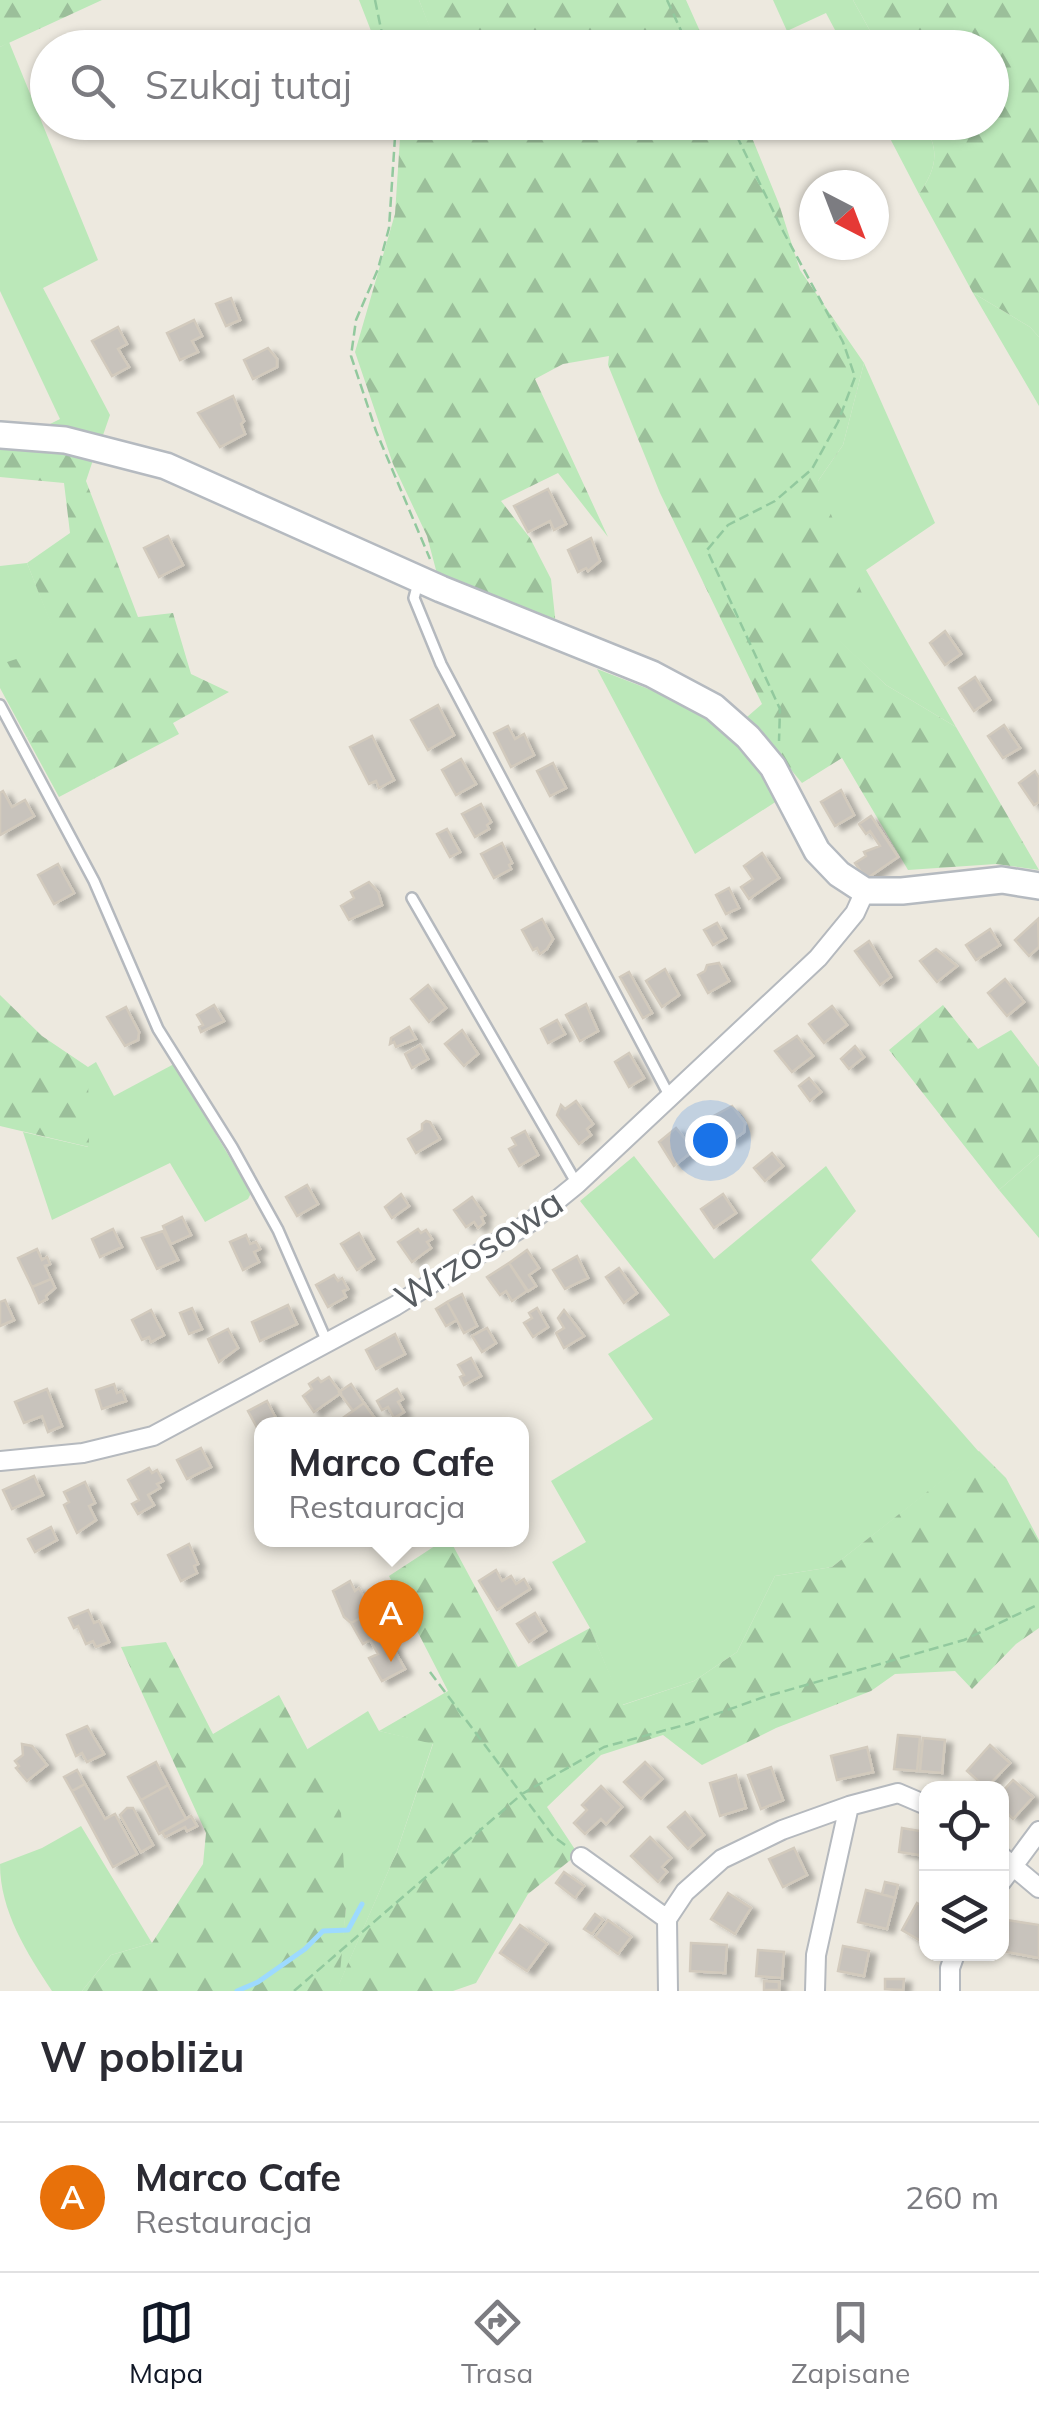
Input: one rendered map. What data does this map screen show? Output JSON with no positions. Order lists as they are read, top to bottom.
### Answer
{
  "streets": {
    "street": ["Wrzosowa"]
  },
  "north": "bottom right",
  "page": {
    "search": "Szukaj tutaj",
    "popup": ["Marco Cafe", "Restauracja"],
    "pins": "A",
    "heading": "W pobliżu",
    "list": [
      {
        "mark": "A",
        "name": "Marco Cafe",
        "note": "Restauracja",
        "value": "260 m"
      }
    ],
    "nav": ["Mapa", "Trasa", "Zapisane"]
  }
}
